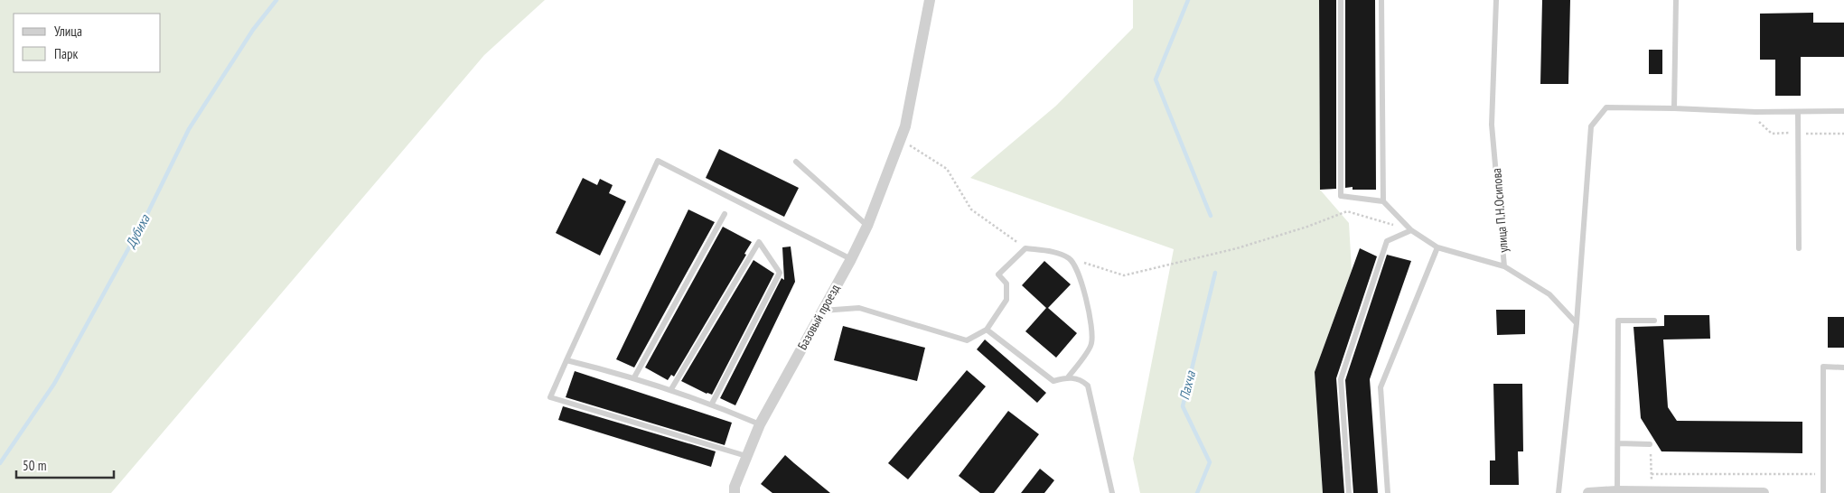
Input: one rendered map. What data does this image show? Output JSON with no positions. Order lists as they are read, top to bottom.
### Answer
{
  "streets": {
    "street": ["Базовый проезд"],
    "lane": ["улица П.Н.Осипова"]
  },
  "water": ["Дубиха", "Пахча"],
  "legend": ["Улица", "Парк"],
  "scale_bar": "50 m"
}
